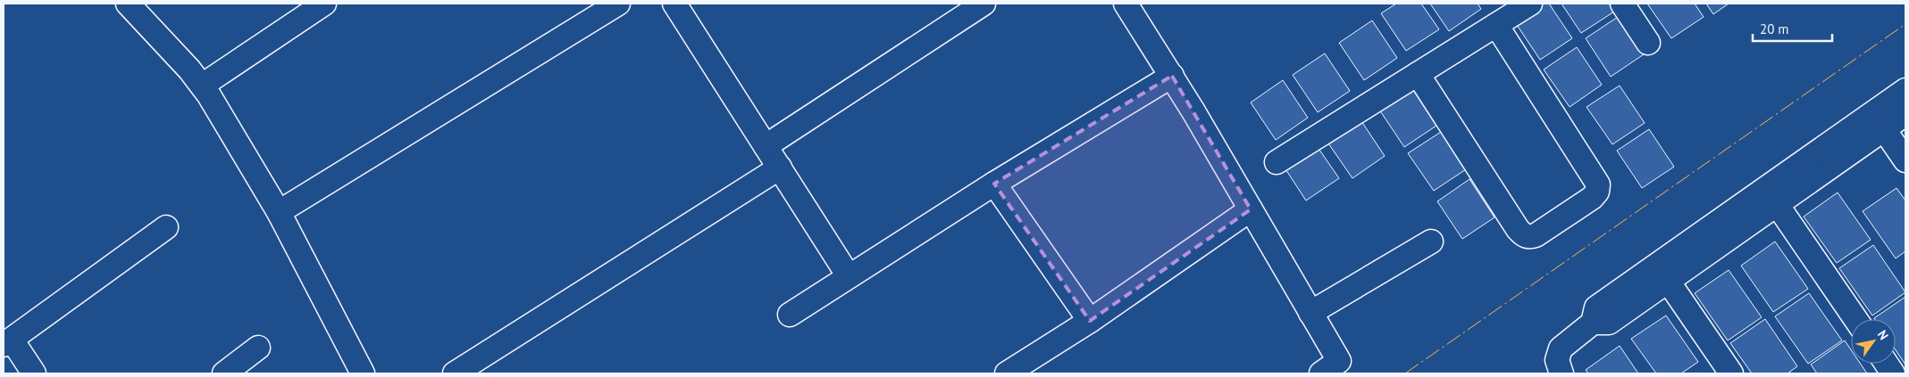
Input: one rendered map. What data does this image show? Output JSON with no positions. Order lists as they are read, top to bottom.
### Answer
{
  "scale_bar": "20 m",
  "north": "top right"
}
